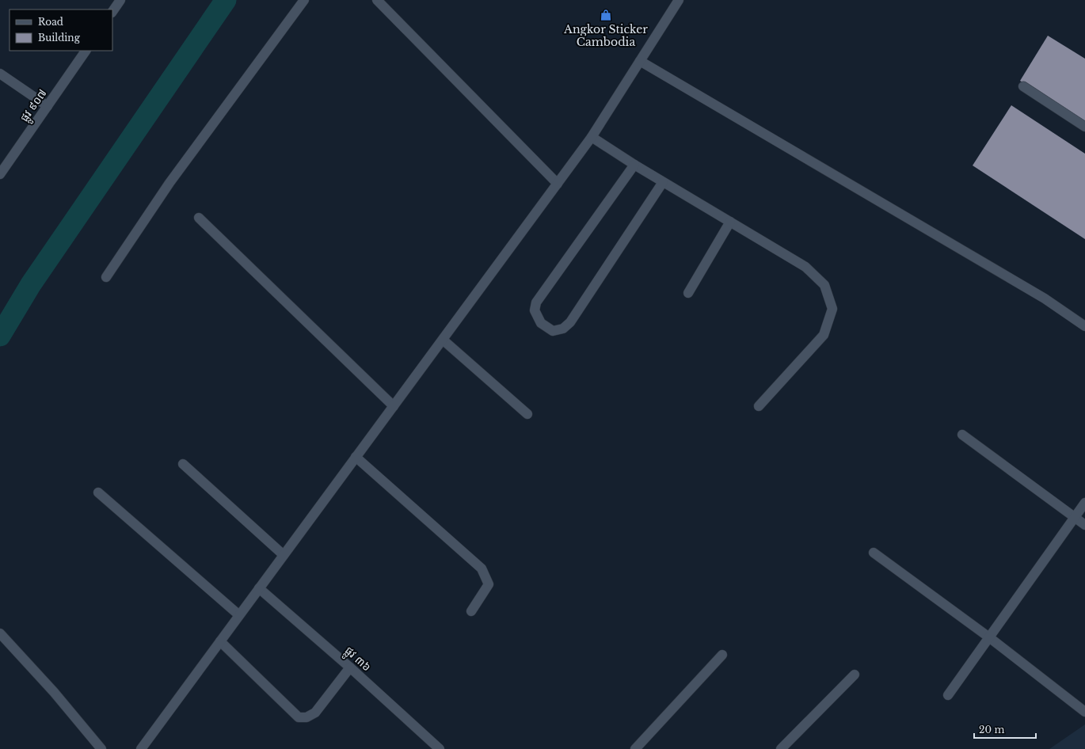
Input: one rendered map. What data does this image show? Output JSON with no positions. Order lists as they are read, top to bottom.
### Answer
{
  "streets": {
    "street": ["ផ្លូវ ៩០៧", "ផ្លូវ ៣៦"]
  },
  "places": {
    "shop": ["Angkor Sticker Cambodia"]
  },
  "legend": ["Road", "Building"],
  "scale_bar": "20 m"
}
